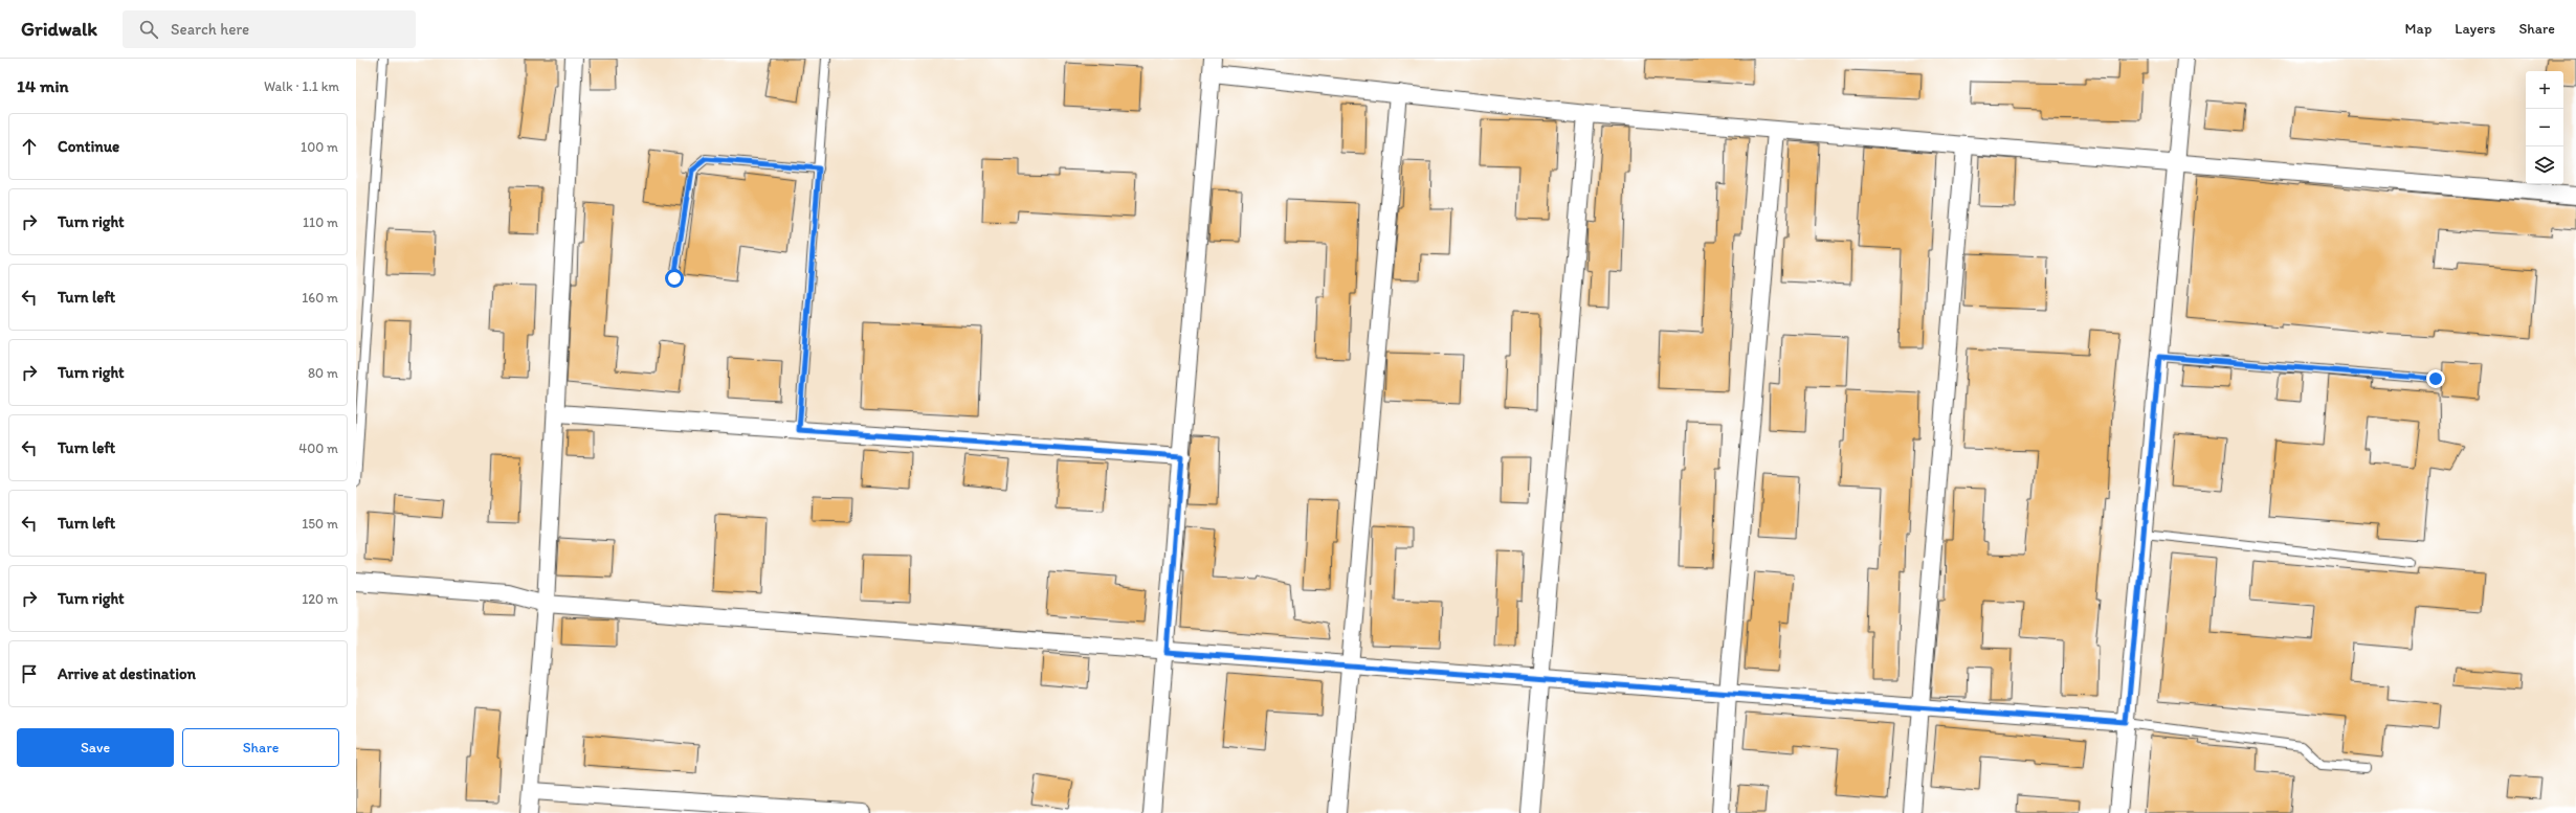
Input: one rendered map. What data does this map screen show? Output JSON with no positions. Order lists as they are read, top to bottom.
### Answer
{
  "page": {
    "header": "Gridwalk",
    "search": "Search here",
    "nav": ["Map", "Layers", "Share"],
    "heading": ["14 min", "Walk · 1.1 km"],
    "map_buttons": ["+", "−"],
    "list": [
      ["Continue", "100 m"],
      ["Turn right", "110 m"],
      ["Turn left", "160 m"],
      ["Turn right", "80 m"],
      ["Turn left", "400 m"],
      ["Turn left", "150 m"],
      ["Turn right", "120 m"],
      "Arrive at destination"
    ],
    "buttons": ["Save", "Share"]
  }
}
